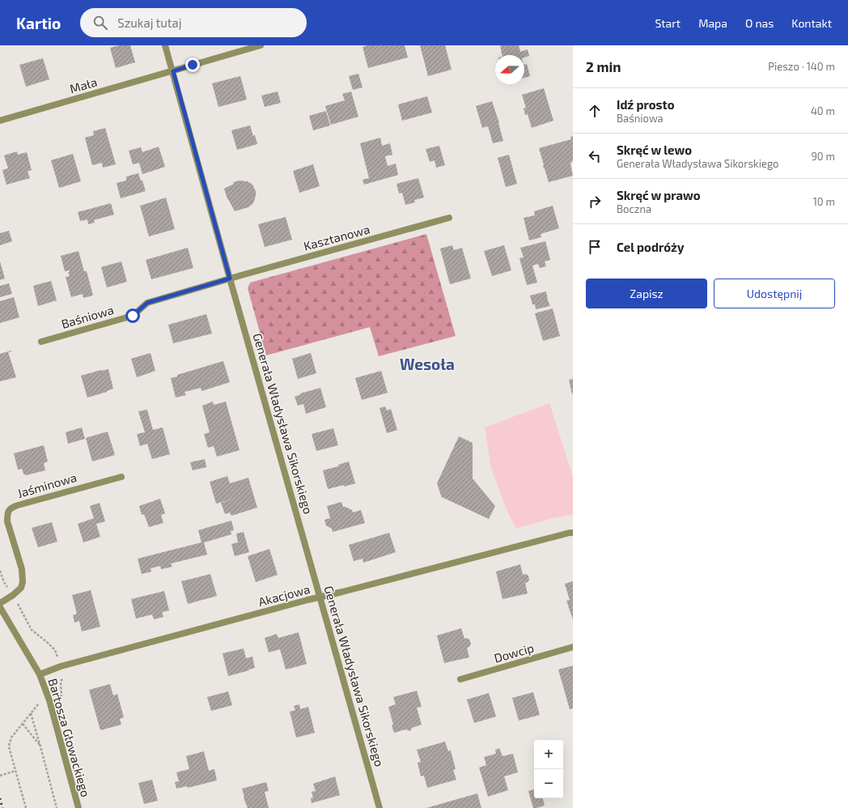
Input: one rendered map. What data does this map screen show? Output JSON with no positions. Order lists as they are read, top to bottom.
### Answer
{
  "streets": {
    "street": [
      "Mała",
      "Kasztanowa",
      "Baśniowa",
      "Generała Władysława Sikorskiego",
      "Jaśminowa",
      "Akacjowa",
      "Dowcip",
      "Bartosza Głowackiego"
    ]
  },
  "crossings": [
    ["Mała", "Generała Władysława Sikorskiego"],
    ["Kasztanowa", "Baśniowa"],
    ["Kasztanowa", "Generała Władysława Sikorskiego"],
    ["Baśniowa", "Generała Władysława Sikorskiego"],
    ["Generała Władysława Sikorskiego", "Akacjowa"],
    ["Akacjowa", "Bartosza Głowackiego"]
  ],
  "districts": ["Wesoła"],
  "north": "left",
  "page": {
    "header": "Kartio",
    "search": "Szukaj tutaj",
    "nav": [
      "Start",
      "Mapa",
      "O nas",
      "Kontakt"
    ],
    "heading": ["2 min", "Pieszo · 140 m"],
    "list": [
      ["Idź prosto", "Baśniowa", "40 m"],
      ["Skręć w lewo", "Generała Władysława Sikorskiego", "90 m"],
      ["Skręć w prawo", "Boczna", "10 m"],
      "Cel podróży"
    ],
    "buttons": ["Zapisz", "Udostępnij"],
    "map_buttons": ["+", "−"]
  }
}
